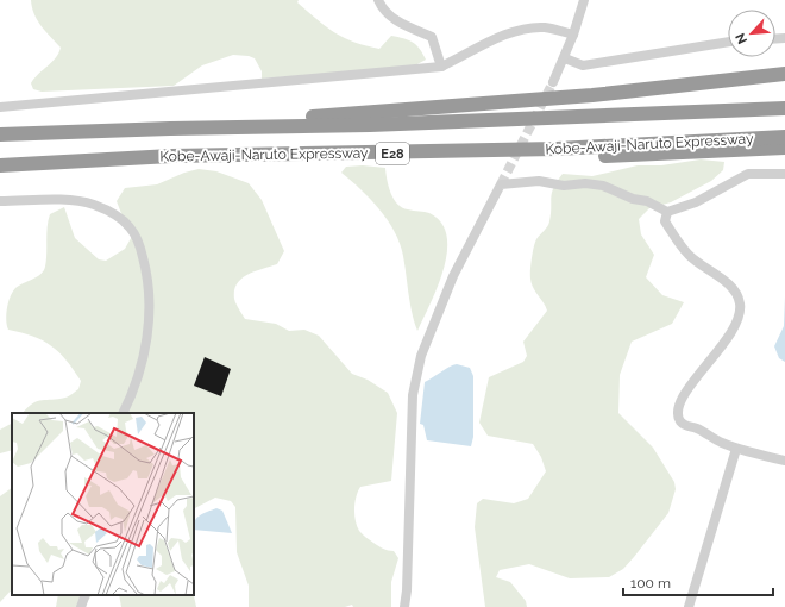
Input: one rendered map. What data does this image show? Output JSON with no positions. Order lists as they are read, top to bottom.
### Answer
{
  "streets": {
    "highway": ["Kobe-Awaji-Naruto Expressway", "E28"]
  },
  "scale_bar": "100 m",
  "north": "bottom left"
}
